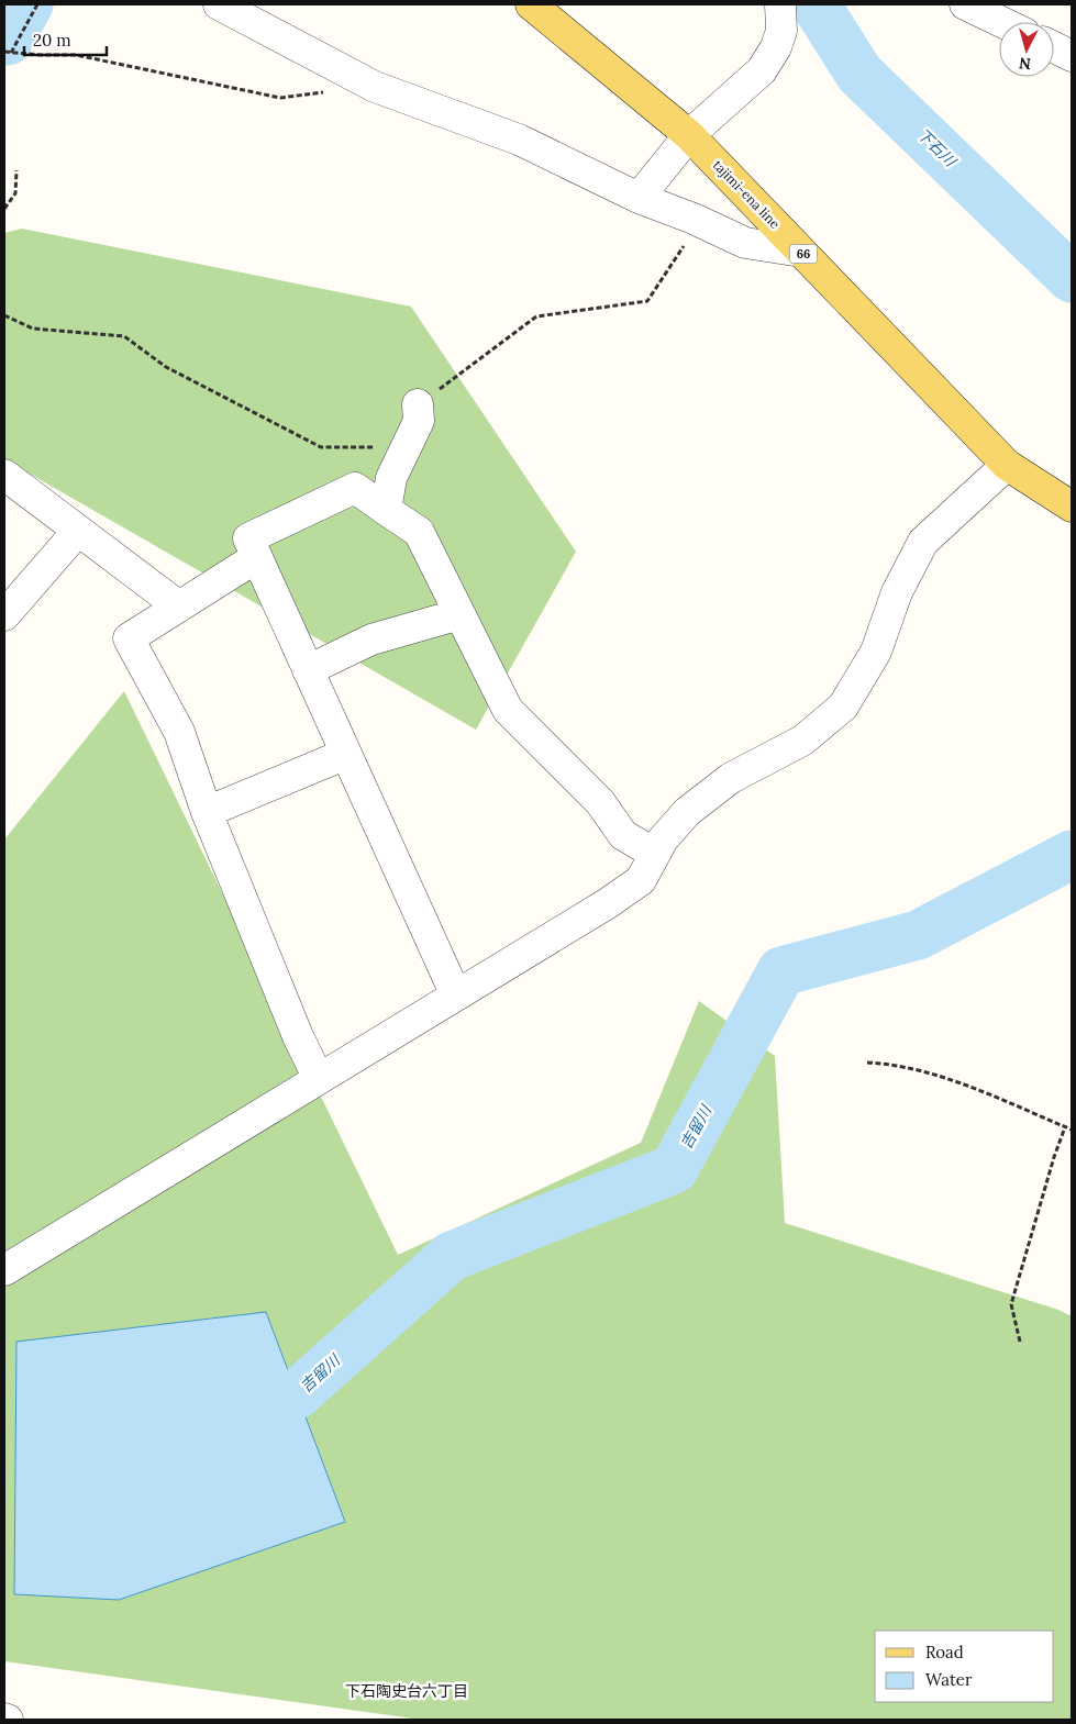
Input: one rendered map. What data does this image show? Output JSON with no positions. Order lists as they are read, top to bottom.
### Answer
{
  "streets": {
    "main road": ["tajimi-ena line", "66"]
  },
  "districts": ["下石陶史台六丁目"],
  "water": ["下石川", "吉留川"],
  "legend": ["Road", "Water"],
  "scale_bar": "20 m",
  "north": "bottom"
}
